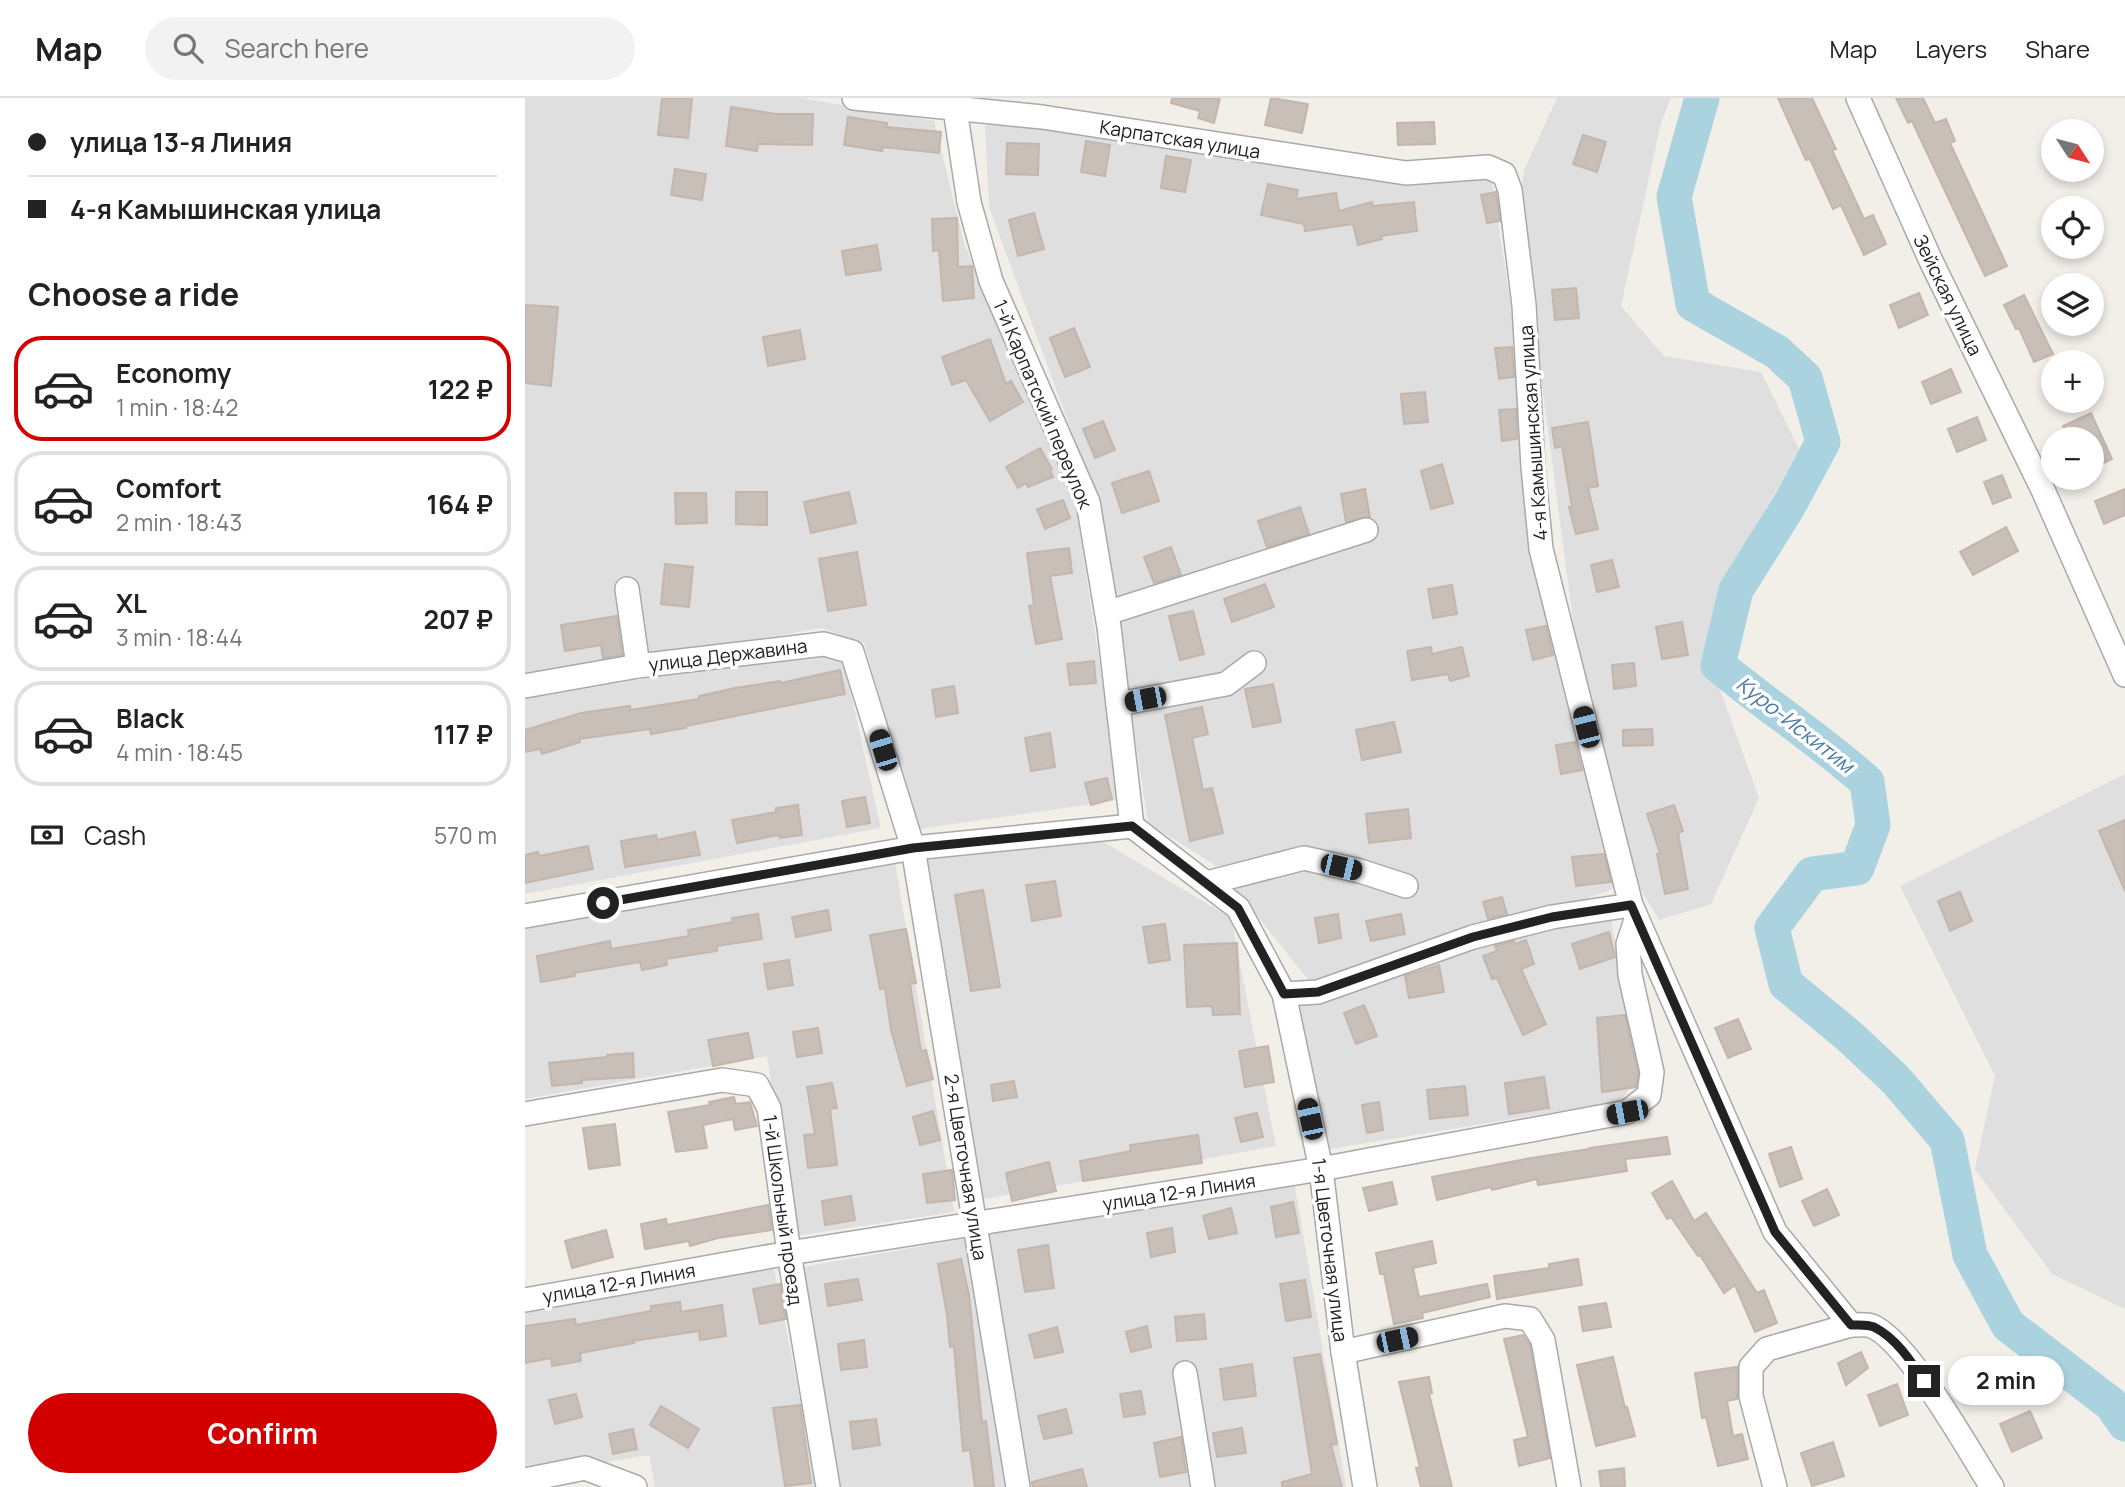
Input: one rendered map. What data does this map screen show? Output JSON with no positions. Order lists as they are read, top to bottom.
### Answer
{
  "streets": {
    "street": [
      "Карпатская улица",
      "Зейская улица",
      "1-й Карпатский переулок",
      "4-я Камышинская улица",
      "улица Державина",
      "2-я Цветочная улица",
      "улица 12-я Линия",
      "1-й Школьный проезд",
      "1-я Цветочная улица"
    ]
  },
  "crossings": [
    ["Карпатская улица", "1-й Карпатский переулок"],
    ["Карпатская улица", "4-я Камышинская улица"],
    ["1-й Карпатский переулок", "1-я Цветочная улица"],
    ["4-я Камышинская улица", "улица 12-я Линия"],
    ["улица Державина", "2-я Цветочная улица"],
    ["2-я Цветочная улица", "улица 12-я Линия"],
    ["улица 12-я Линия", "1-й Школьный проезд"],
    ["улица 12-я Линия", "1-я Цветочная улица"]
  ],
  "water": ["Куро-Искитим"],
  "north": "bottom right",
  "page": {
    "header": "Map",
    "search": "Search here",
    "nav": ["Map", "Layers", "Share"],
    "banner": ["улица 13-я Линия", "4-я Камышинская улица"],
    "map_buttons": ["+", "−"],
    "heading": "Choose a ride",
    "list": [
      {
        "name": "Economy",
        "note": "1 min · 18:42",
        "value": "122 ₽"
      },
      {
        "name": "Comfort",
        "note": "2 min · 18:43",
        "value": "164 ₽"
      },
      {
        "name": "XL",
        "note": "3 min · 18:44",
        "value": "207 ₽"
      },
      {
        "name": "Black",
        "note": "4 min · 18:45",
        "value": "117 ₽"
      }
    ],
    "pay": ["Cash", "570 m"],
    "bubble": "2 min",
    "buttons": "Confirm"
  }
}
